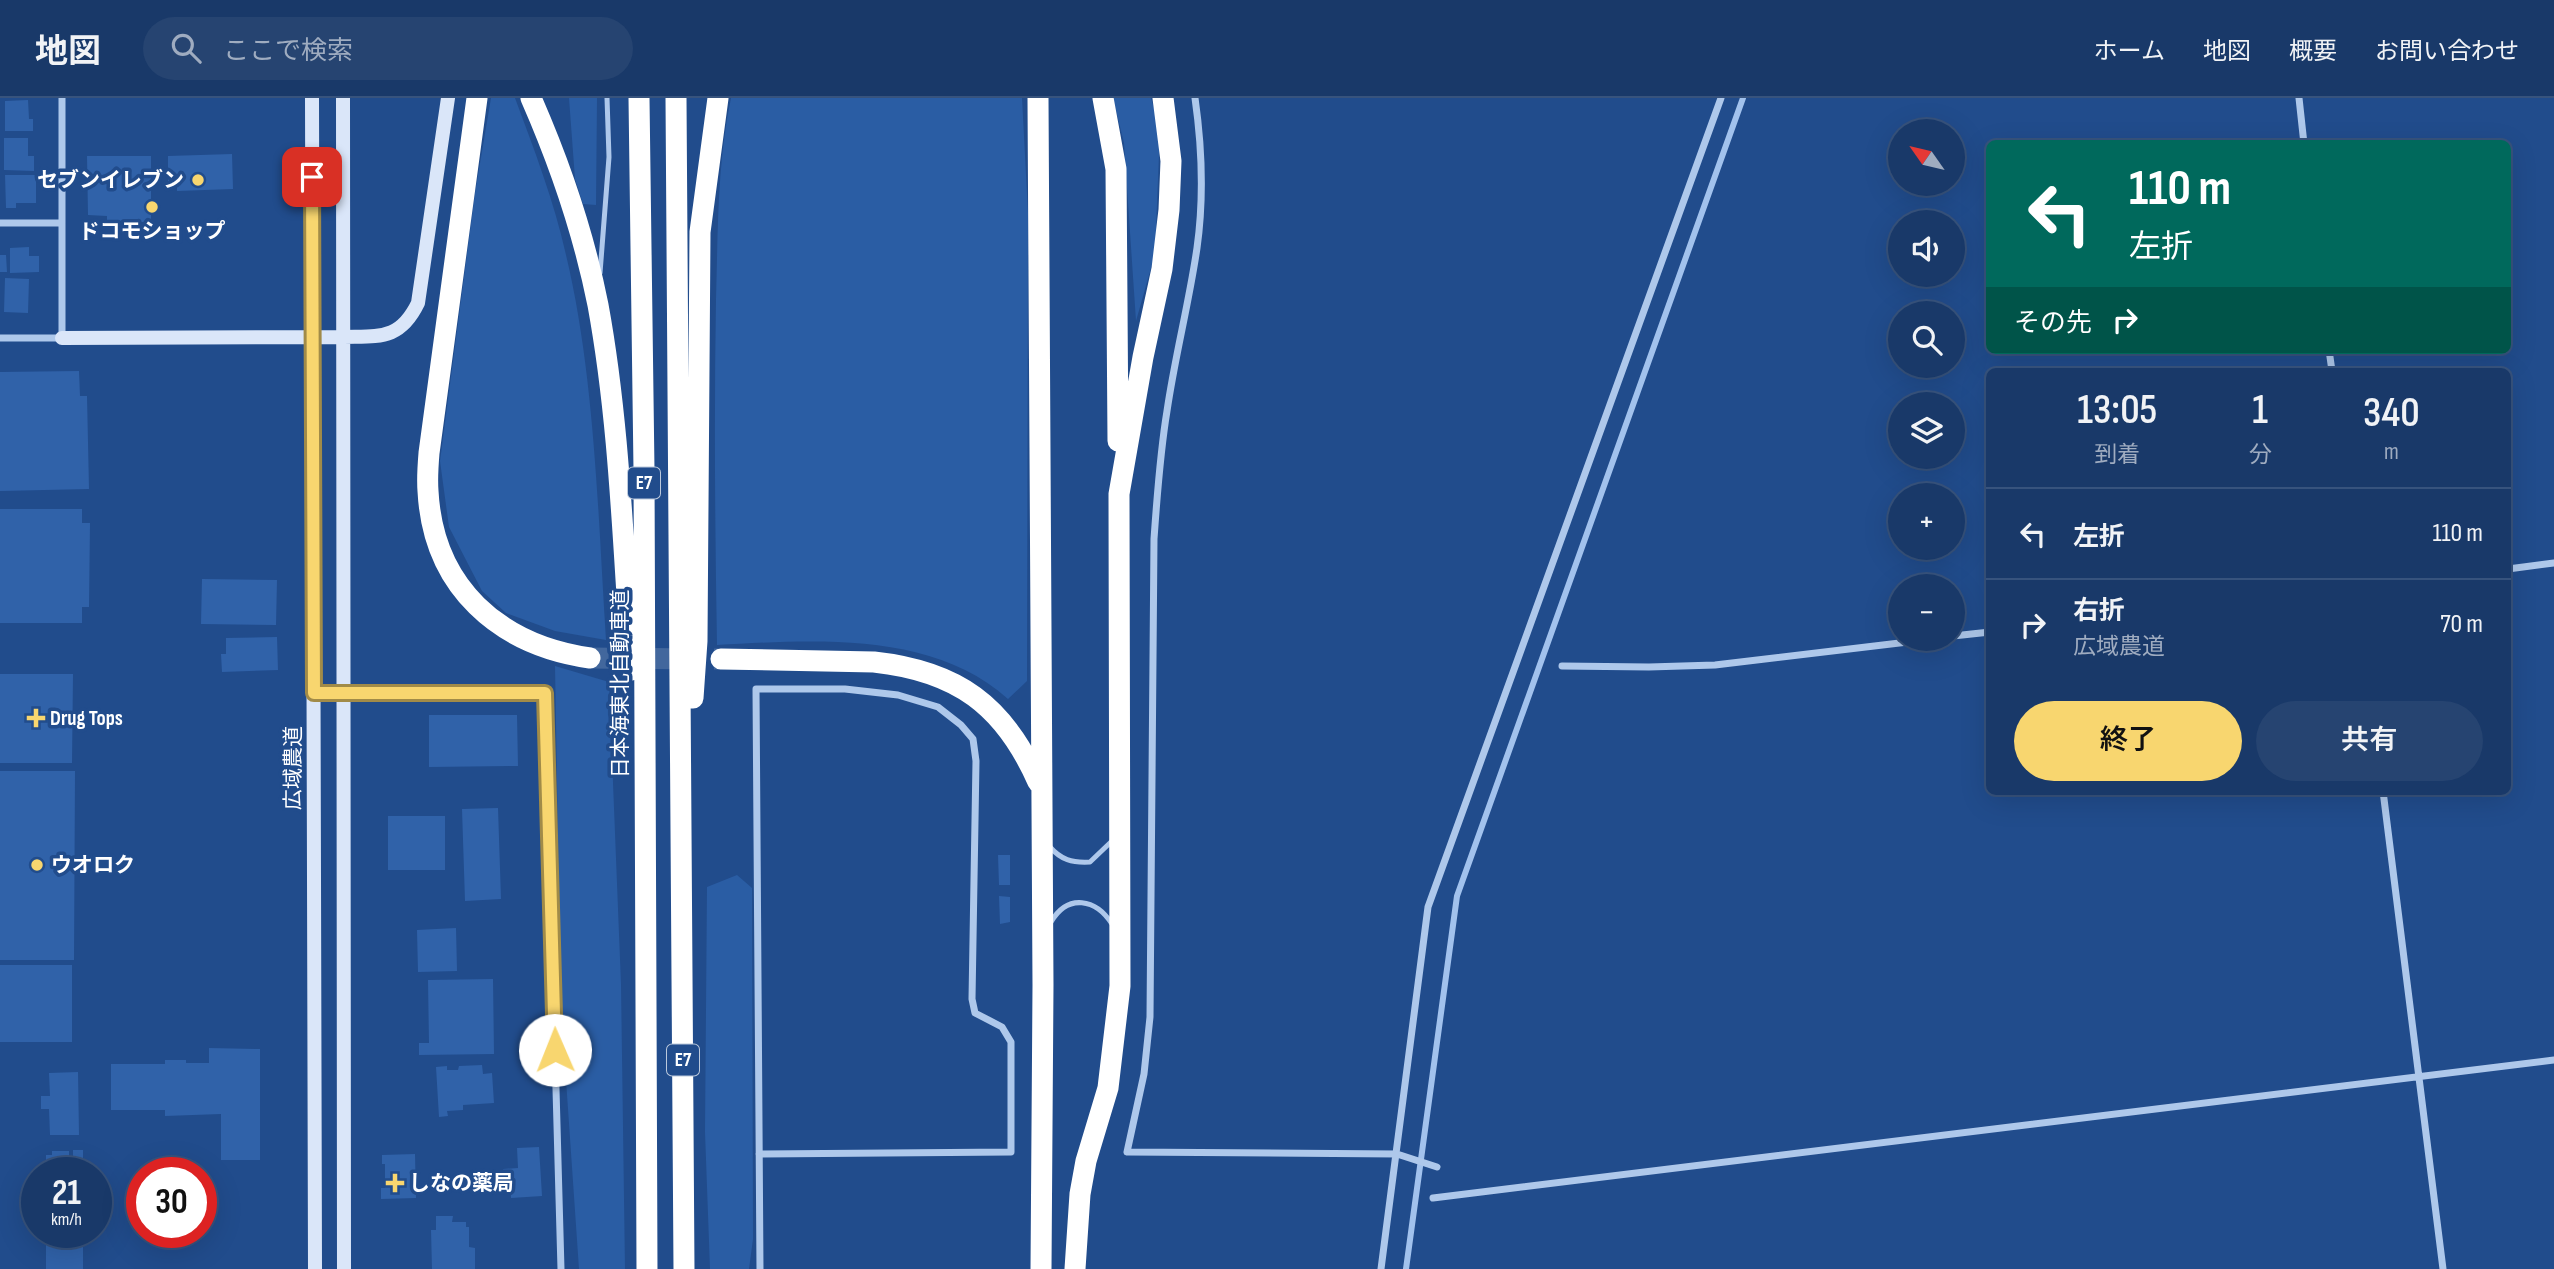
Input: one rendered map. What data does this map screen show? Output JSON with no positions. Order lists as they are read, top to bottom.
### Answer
{
  "streets": {
    "highway": ["E7", "日本海東北自動車道"],
    "street": ["広域農道"]
  },
  "places": {
    "other": ["セブンイレブン", "ドコモショップ", "ウオロク"],
    "health": ["Drug Tops", "しなの薬局"]
  },
  "north": "top left",
  "page": {
    "header": "地図",
    "search": "ここで検索",
    "nav": [
      "ホーム",
      "地図",
      "概要",
      "お問い合わせ"
    ],
    "map_buttons": ["+", "−"],
    "turn": ["110 m", "左折"],
    "then": "その先",
    "eta": [
      "13:05",
      "到着",
      "1",
      "分",
      "340",
      "m"
    ],
    "list": [
      {
        "name": "左折",
        "value": "110 m"
      },
      {
        "name": "右折",
        "note": "広域農道",
        "value": "70 m"
      }
    ],
    "buttons": ["終了", "共有"],
    "speed": "21 km/h",
    "limit": "30"
  }
}
